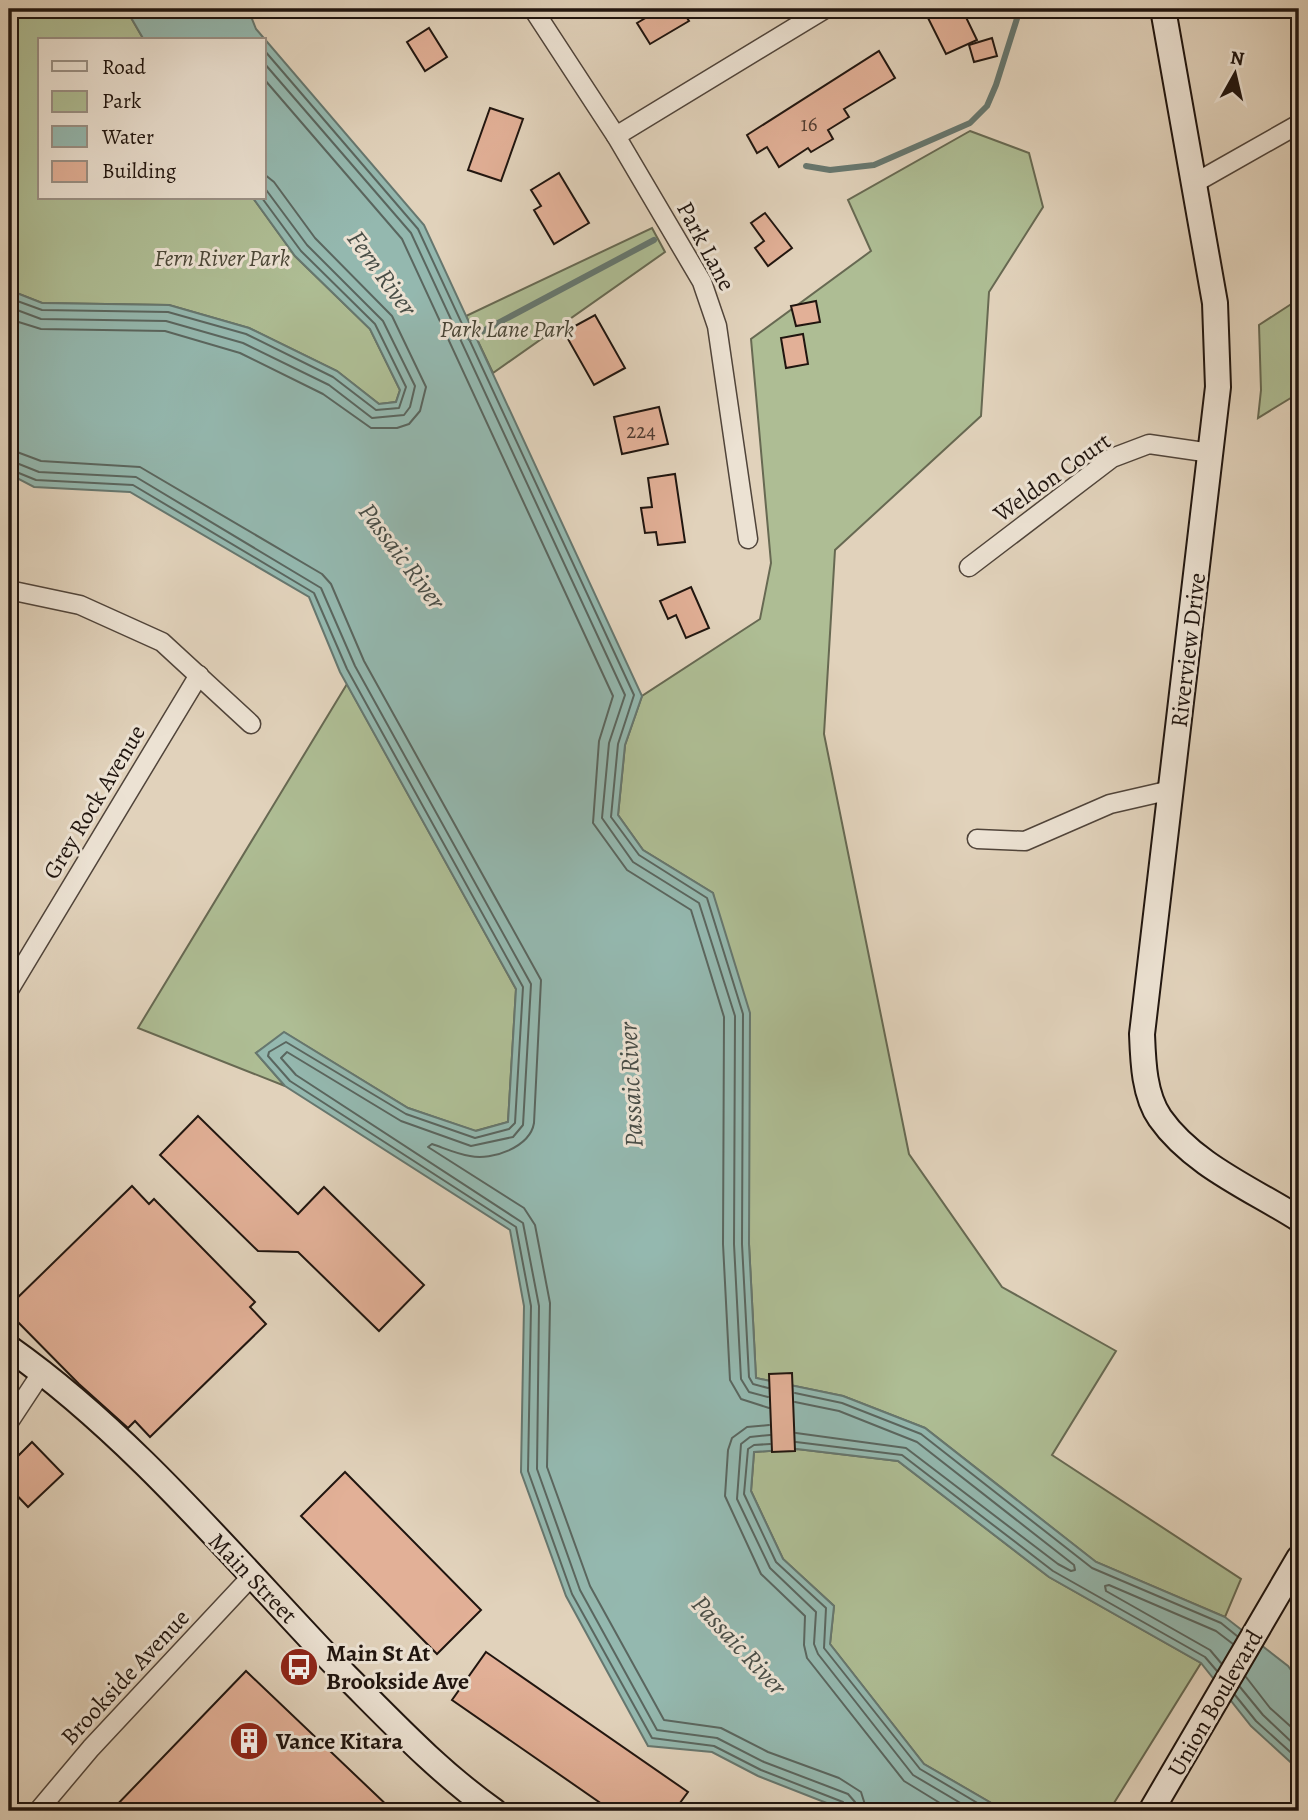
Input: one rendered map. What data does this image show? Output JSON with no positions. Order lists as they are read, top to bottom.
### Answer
{
  "streets": {
    "main road": ["Riverview Drive", "Main Street", "Union Boulevard"],
    "street": [
      "Park Lane",
      "Weldon Court",
      "Grey Rock Avenue",
      "Brookside Avenue"
    ]
  },
  "crossings": [
    ["Weldon Court", "Riverview Drive"],
    ["Main Street", "Brookside Avenue"]
  ],
  "water": ["Fern River", "Passaic River"],
  "parks": ["Fern River Park", "Park Lane Park"],
  "places": {
    "bus stop": ["Main St At Brookside Ave"],
    "building": ["Vance Kitara"]
  },
  "house_numbers": ["16", "224"],
  "legend": [
    "Road",
    "Park",
    "Water",
    "Building"
  ],
  "north": "top"
}
